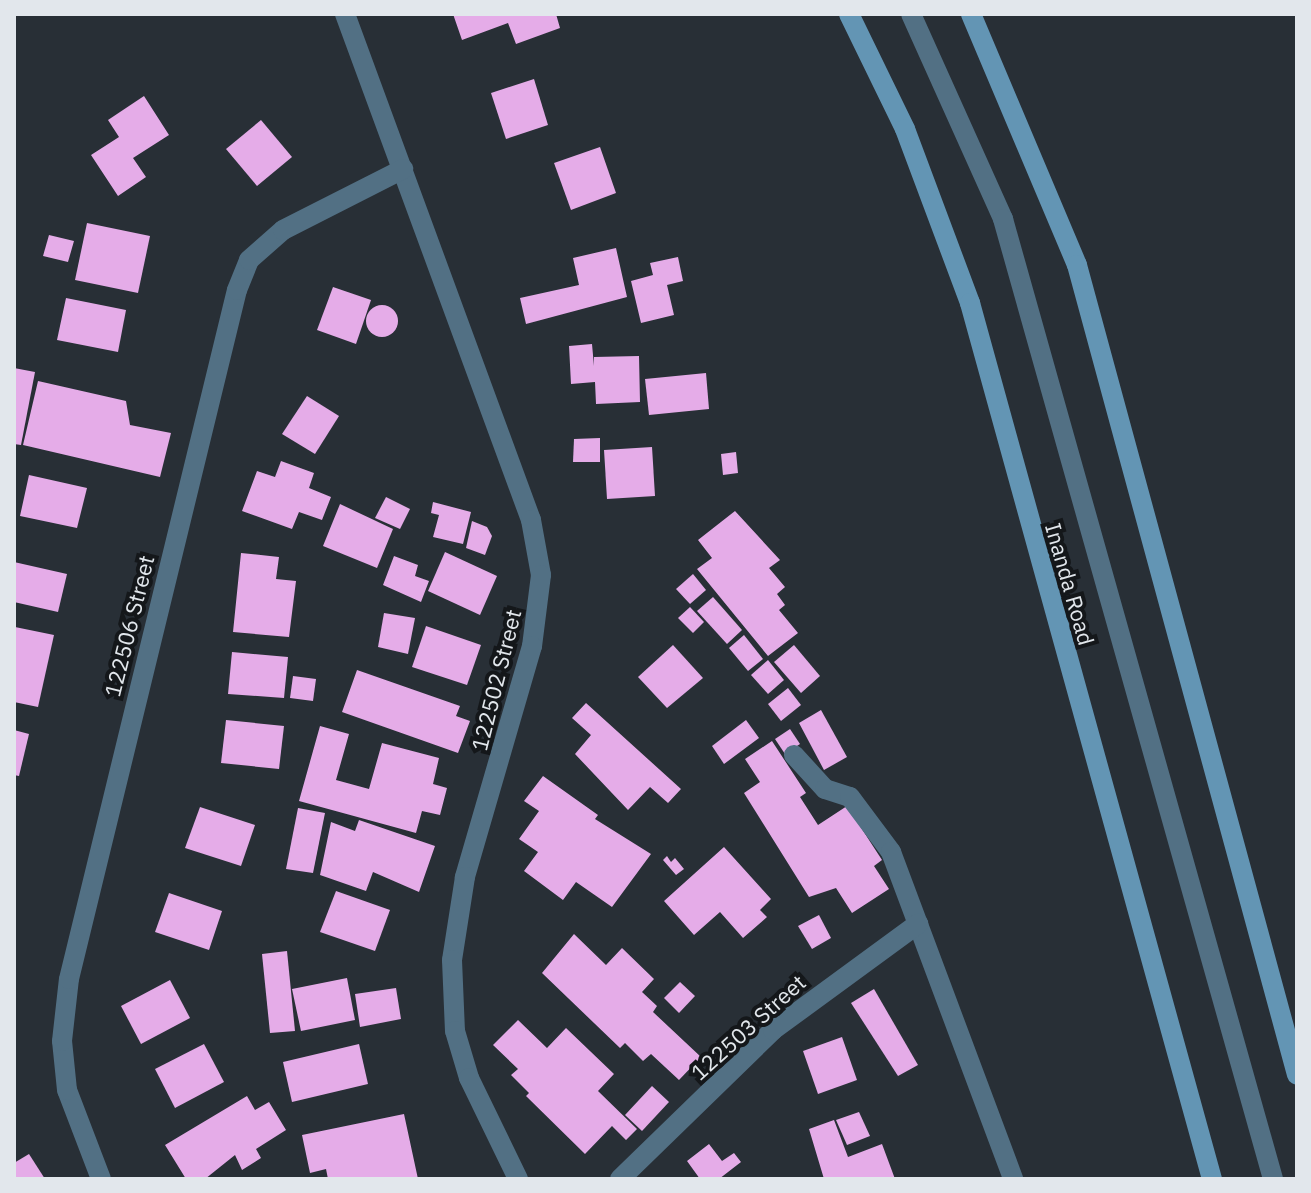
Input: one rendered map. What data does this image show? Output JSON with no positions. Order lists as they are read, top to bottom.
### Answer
{
  "streets": {
    "street": [
      "Inanda Road",
      "122506 Street",
      "122502 Street",
      "122503 Street"
    ]
  },
  "crossings": [
    ["122506 Street", "122502 Street"]
  ]
}
